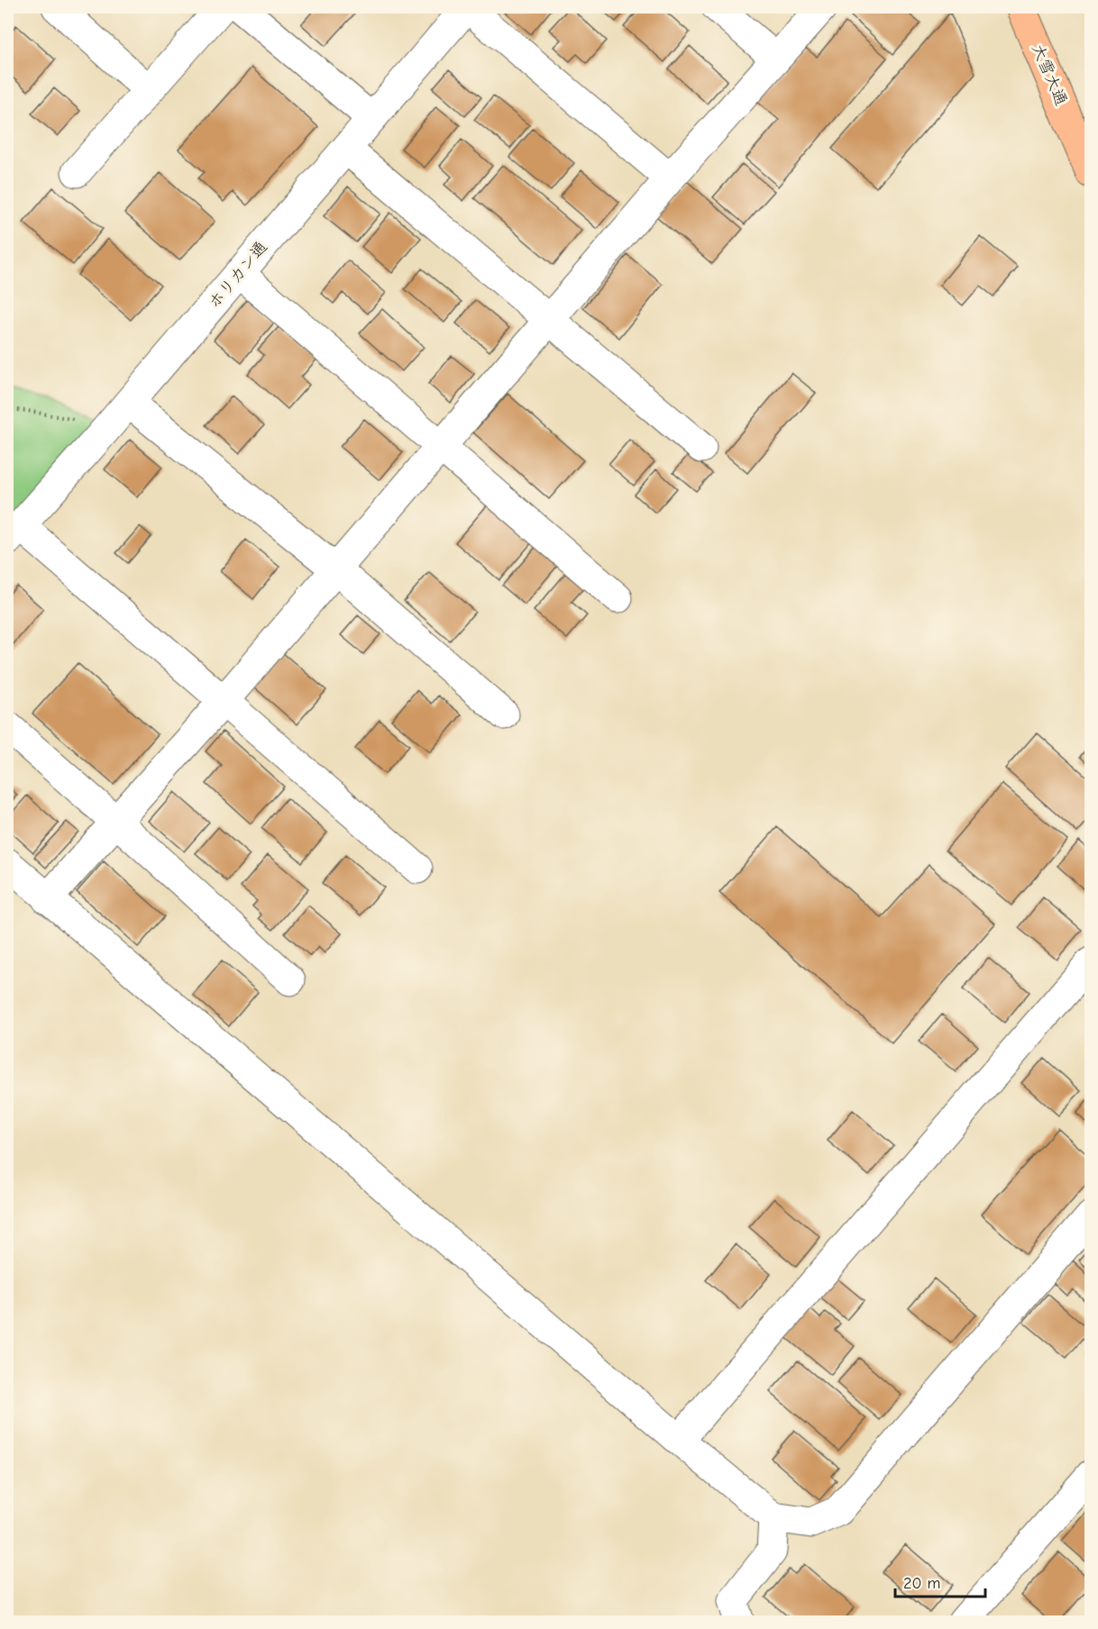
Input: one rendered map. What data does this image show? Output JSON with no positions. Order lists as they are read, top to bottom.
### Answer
{
  "streets": {
    "highway": ["大雪大通"],
    "street": ["ホリカン通"]
  },
  "scale_bar": "20 m"
}
